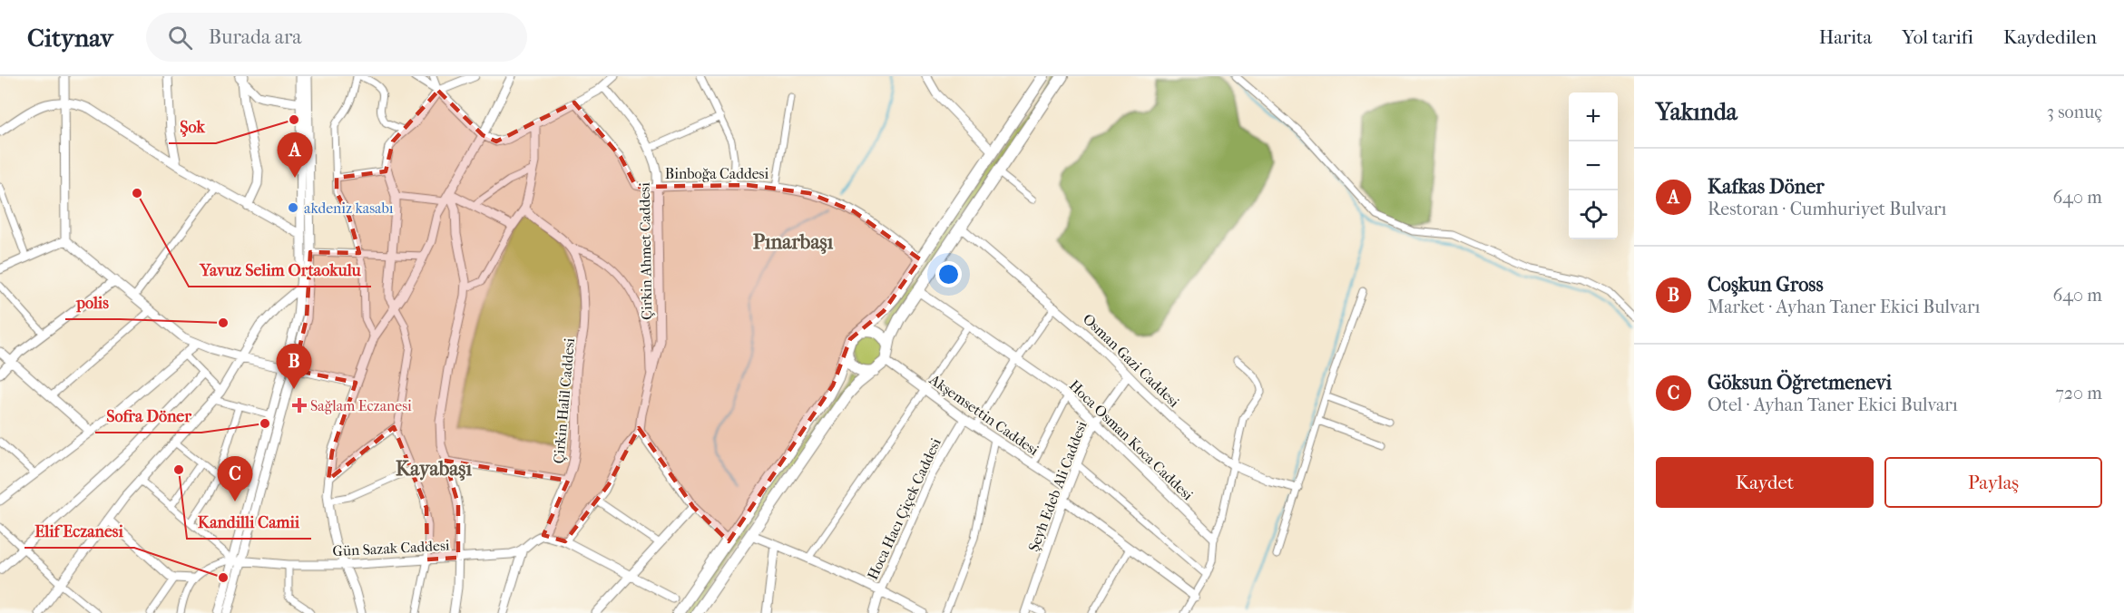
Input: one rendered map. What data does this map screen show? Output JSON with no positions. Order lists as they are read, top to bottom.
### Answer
{
  "streets": {
    "street": [
      "Binboğa Caddesi",
      "Çirkin Ahmet Caddesi",
      "Osman Gazi Caddesi",
      "Çirkin Halil Caddesi",
      "Akşemsettin Caddesi",
      "Hoca Osman Koca Caddesi",
      "Şeyh Edeb Ali Caddesi",
      "Hoca Hacı Çiçek Caddesi",
      "Gün Sazak Caddesi"
    ]
  },
  "crossings": [
    ["Binboğa Caddesi", "Çirkin Ahmet Caddesi"],
    ["Osman Gazi Caddesi", "Şeyh Edeb Ali Caddesi"],
    ["Akşemsettin Caddesi", "Şeyh Edeb Ali Caddesi"],
    ["Akşemsettin Caddesi", "Hoca Hacı Çiçek Caddesi"],
    ["Hoca Osman Koca Caddesi", "Şeyh Edeb Ali Caddesi"]
  ],
  "districts": ["Pınarbaşı", "Kayabaşı"],
  "places": {
    "other": [
      "Şok",
      "Yavuz Selim Ortaokulu",
      "akdeniz kasabı",
      "polis",
      "Sofra Döner",
      "Kandilli Camii",
      "Elif Eczanesi"
    ],
    "health": ["Sağlam Eczanesi"]
  },
  "page": {
    "header": "Citynav",
    "search": "Burada ara",
    "nav": ["Harita", "Yol tarifi", "Kaydedilen"],
    "heading": ["Yakında", "3 sonuç"],
    "map_buttons": ["+", "−"],
    "pins": ["A", "B", "C"],
    "list": [
      {
        "mark": "A",
        "name": "Kafkas Döner",
        "note": "Restoran · Cumhuriyet Bulvarı",
        "value": "640 m"
      },
      {
        "mark": "B",
        "name": "Coşkun Gross",
        "note": "Market · Ayhan Taner Ekici Bulvarı",
        "value": "640 m"
      },
      {
        "mark": "C",
        "name": "Göksun Öğretmenevi",
        "note": "Otel · Ayhan Taner Ekici Bulvarı",
        "value": "720 m"
      }
    ],
    "buttons": ["Kaydet", "Paylaş"]
  }
}
